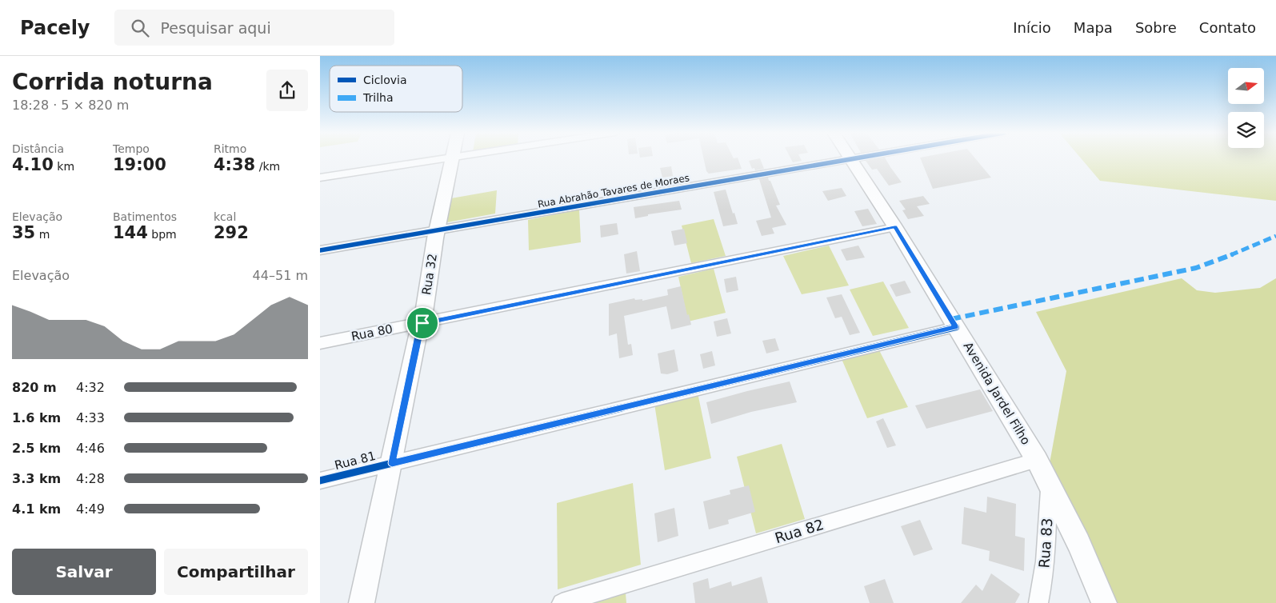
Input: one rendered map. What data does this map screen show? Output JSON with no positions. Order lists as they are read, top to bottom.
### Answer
{
  "streets": {
    "main road": ["Rua 32", "Avenida Jardel Filho"],
    "street": [
      "Rua Abrahão Tavares de Moraes",
      "Rua 80",
      "Rua 81",
      "Rua 82",
      "Rua 83"
    ]
  },
  "crossings": [
    ["Rua Abrahão Tavares de Moraes", "Rua 32"],
    ["Rua Abrahão Tavares de Moraes", "Avenida Jardel Filho"],
    ["Rua 32", "Rua 80"],
    ["Rua 32", "Rua 81"],
    ["Rua 80", "Avenida Jardel Filho"],
    ["Avenida Jardel Filho", "Rua 81"],
    ["Avenida Jardel Filho", "Rua 82"],
    ["Avenida Jardel Filho", "Rua 83"]
  ],
  "legend": ["Ciclovia", "Trilha"],
  "north": "right",
  "page": {
    "header": "Pacely",
    "search": "Pesquisar aqui",
    "nav": [
      "Início",
      "Mapa",
      "Sobre",
      "Contato"
    ],
    "heading": ["Corrida noturna", "18:28 · 5 × 820 m"],
    "stats": [
      ["Distância", "4.10 km"],
      ["Tempo", "19:00"],
      ["Ritmo", "4:38 /km"],
      ["Elevação", "35 m"],
      ["Batimentos", "144 bpm"],
      ["kcal", "292"]
    ],
    "chart": ["Elevação", "44–51 m"],
    "list": [
      {
        "name": "820 m",
        "note": "4:32"
      },
      {
        "name": "1.6 km",
        "note": "4:33"
      },
      {
        "name": "2.5 km",
        "note": "4:46"
      },
      {
        "name": "3.3 km",
        "note": "4:28"
      },
      {
        "name": "4.1 km",
        "note": "4:49"
      }
    ],
    "buttons": ["Salvar", "Compartilhar"]
  }
}
